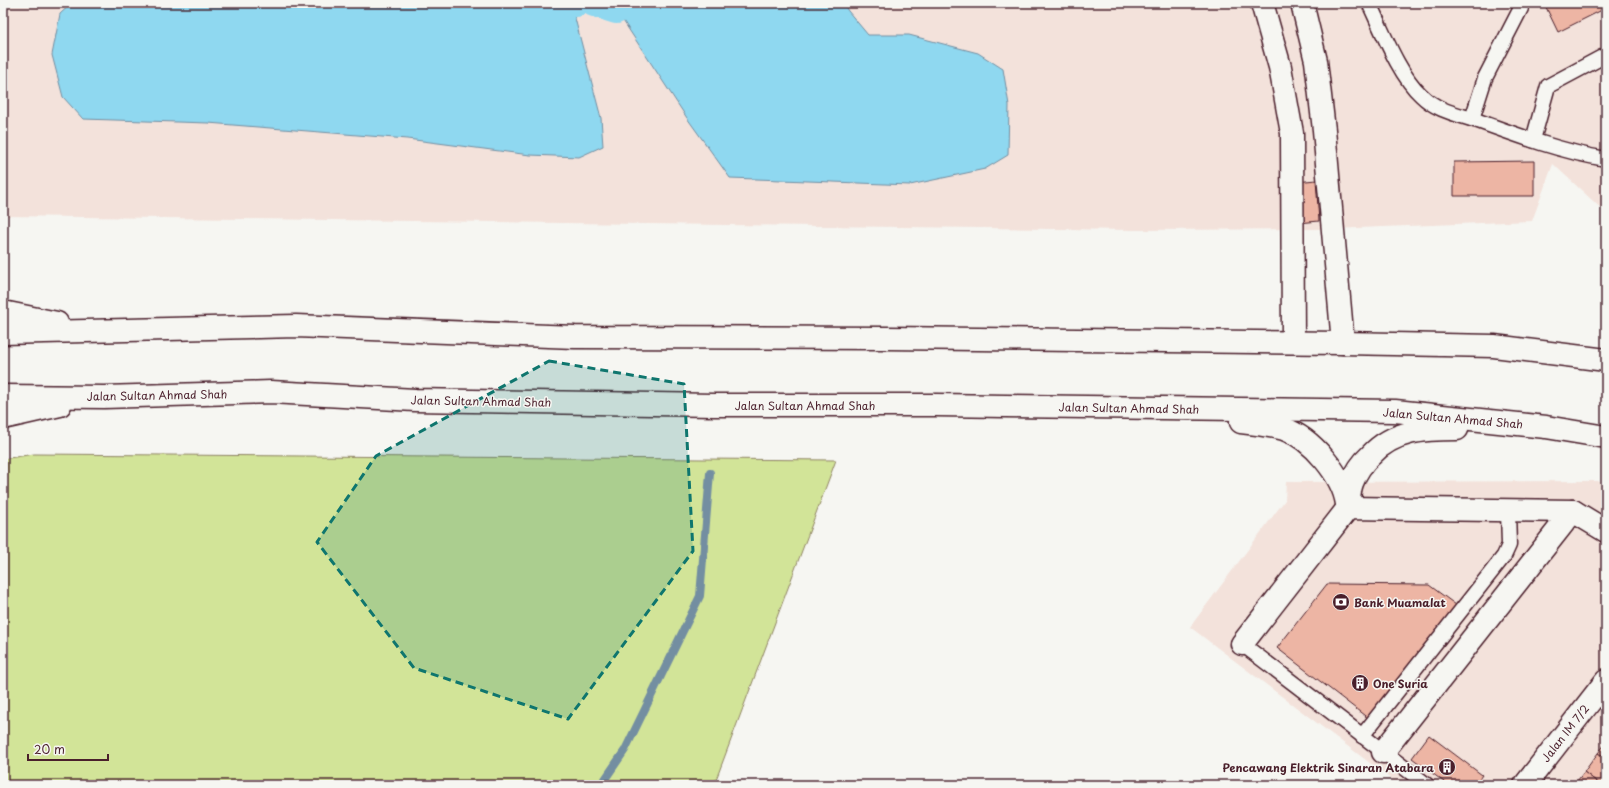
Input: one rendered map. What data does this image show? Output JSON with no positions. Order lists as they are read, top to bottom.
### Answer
{
  "streets": {
    "main road": ["Jalan Sultan Ahmad Shah", "Jalan IM 7/2"]
  },
  "places": {
    "bank": ["Bank Muamalat"],
    "building": ["One Suria", "Pencawang Elektrik Sinaran Atabara"]
  },
  "scale_bar": "20 m"
}
